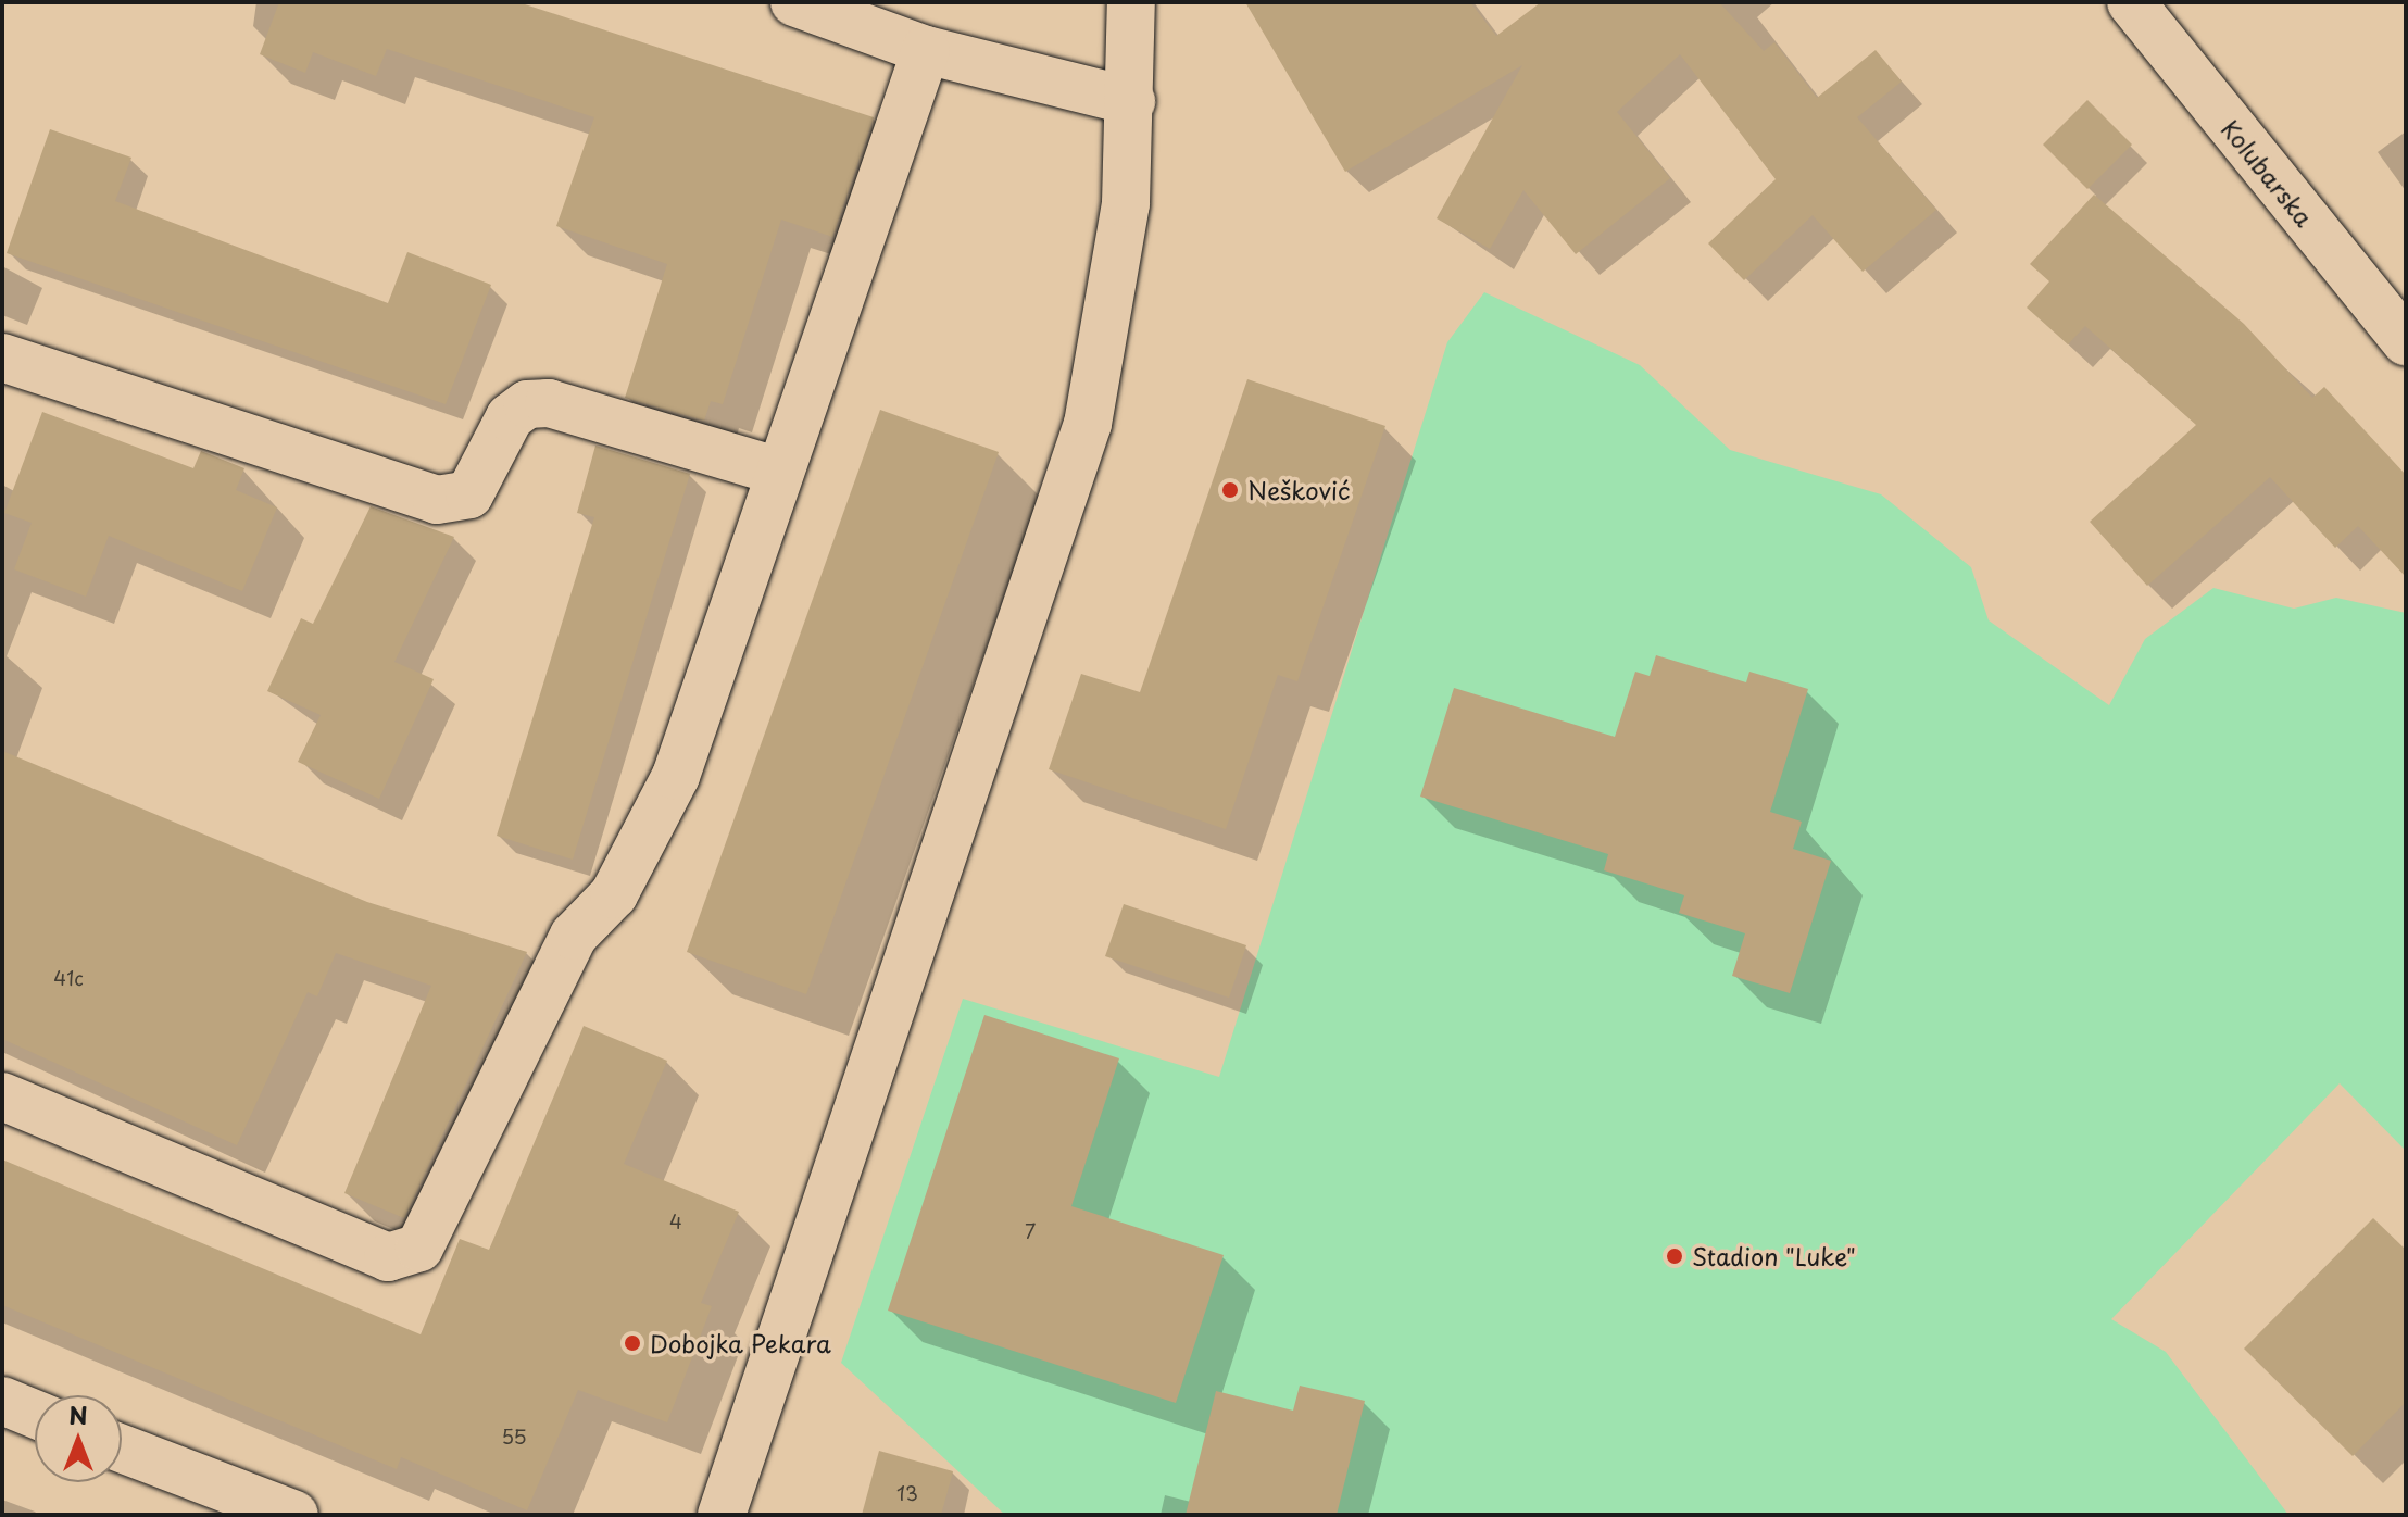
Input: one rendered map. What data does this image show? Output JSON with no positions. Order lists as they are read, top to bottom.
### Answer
{
  "streets": {
    "street": ["Kolubarska"]
  },
  "places": ["Nešković", "Stadion \"Luke\"", "Dobojka Pekara"],
  "house_numbers": [
    "41c",
    "4",
    "7",
    "55",
    "13"
  ],
  "north": "top"
}
